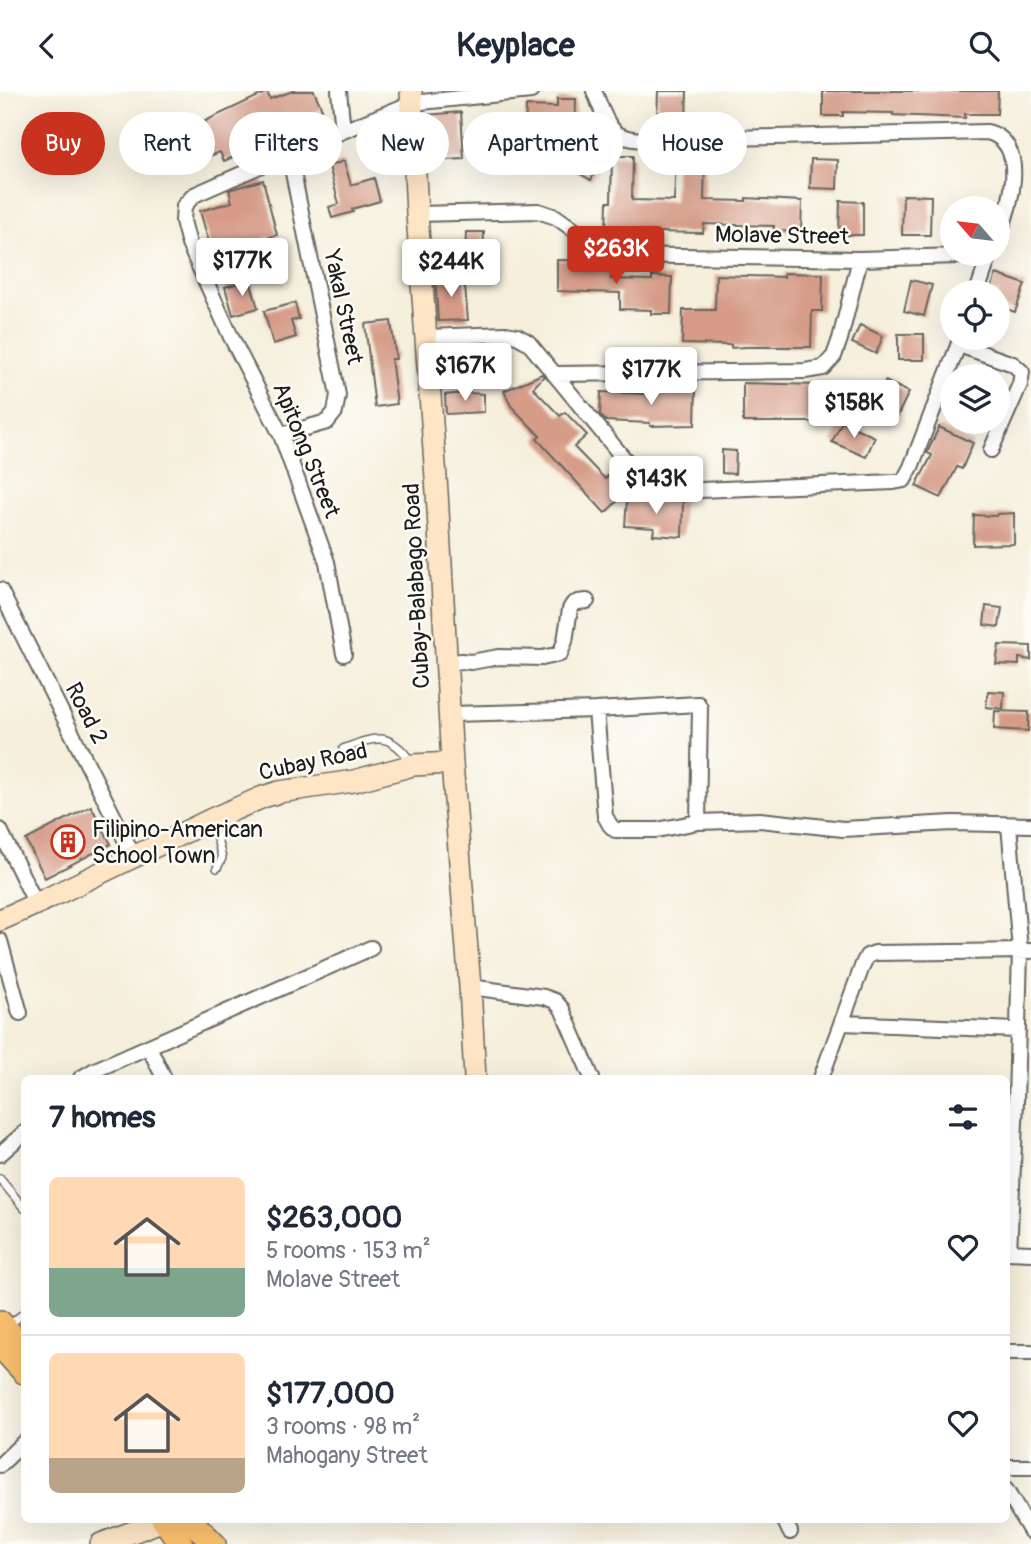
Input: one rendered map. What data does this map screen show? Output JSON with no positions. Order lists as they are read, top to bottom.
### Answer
{
  "streets": {
    "main road": ["Cubay-Balabago Road", "Cubay Road"],
    "street": [
      "Molave Street",
      "Yakal Street",
      "Apitong Street",
      "Road 2"
    ]
  },
  "crossings": [
    ["Molave Street", "Cubay-Balabago Road"],
    ["Yakal Street", "Apitong Street"],
    ["Cubay-Balabago Road", "Cubay Road"],
    ["Road 2", "Cubay Road"]
  ],
  "places": {
    "building": ["Filipino-American School Town"]
  },
  "north": "top left",
  "page": {
    "header": "Keyplace",
    "chip": [
      "Buy",
      "Rent",
      "Filters",
      "New",
      "Apartment",
      "House"
    ],
    "price": [
      "$263K",
      "$177K",
      "$244K",
      "$167K",
      "$177K",
      "$158K",
      "$143K"
    ],
    "heading": "7 homes",
    "list": [
      {
        "name": "$263,000",
        "note": "5 rooms · 153 m² · Molave Street"
      },
      {
        "name": "$177,000",
        "note": "3 rooms · 98 m² · Mahogany Street"
      }
    ]
  }
}
